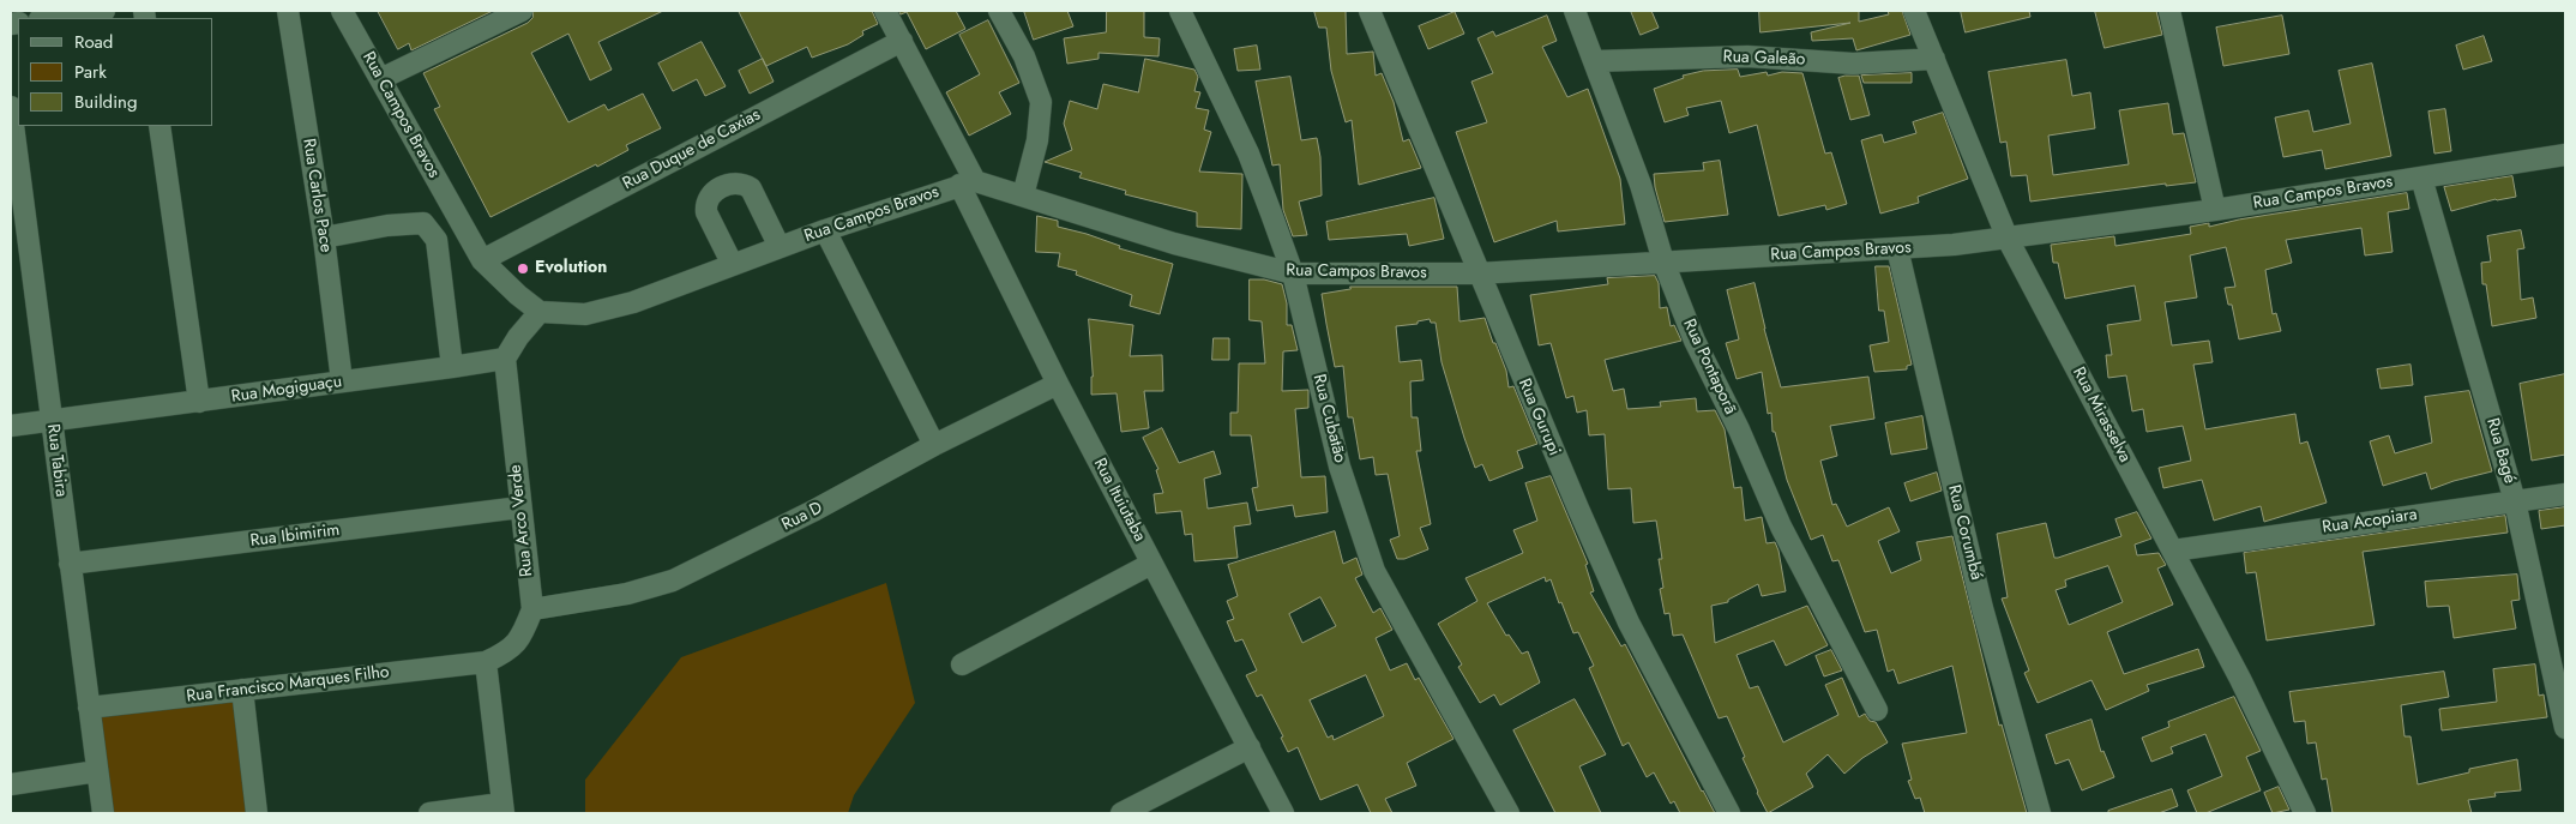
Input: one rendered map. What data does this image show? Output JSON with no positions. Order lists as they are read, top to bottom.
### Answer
{
  "streets": {
    "street": [
      "Rua Galeão",
      "Rua Campos Bravos",
      "Rua Duque de Caxias",
      "Rua Carlos Pace",
      "Rua Pontaporã",
      "Rua Mogiguaçu",
      "Rua Mirasselva",
      "Rua Gurupi",
      "Rua Cubatão",
      "Rua Bagé",
      "Rua Tabira",
      "Rua Ituiutaba",
      "Rua D",
      "Rua Arco Verde",
      "Rua Acopiara",
      "Rua Corumbá",
      "Rua Ibimirim",
      "Rua Francisco Marques Filho"
    ]
  },
  "crossings": [
    ["Rua Galeão", "Rua Pontaporã"],
    ["Rua Galeão", "Rua Mirasselva"],
    ["Rua Campos Bravos", "Rua Duque de Caxias"],
    ["Rua Campos Bravos", "Rua Pontaporã"],
    ["Rua Campos Bravos", "Rua Mirasselva"],
    ["Rua Campos Bravos", "Rua Gurupi"],
    ["Rua Campos Bravos", "Rua Cubatão"],
    ["Rua Campos Bravos", "Rua Bagé"],
    ["Rua Campos Bravos", "Rua Ituiutaba"],
    ["Rua Campos Bravos", "Rua Corumbá"],
    ["Rua Duque de Caxias", "Rua Ituiutaba"],
    ["Rua Carlos Pace", "Rua Mogiguaçu"],
    ["Rua Mogiguaçu", "Rua Tabira"],
    ["Rua Mogiguaçu", "Rua Arco Verde"],
    ["Rua Mirasselva", "Rua Acopiara"],
    ["Rua Bagé", "Rua Acopiara"],
    ["Rua Tabira", "Rua Ibimirim"],
    ["Rua Tabira", "Rua Francisco Marques Filho"],
    ["Rua Ituiutaba", "Rua D"],
    ["Rua D", "Rua Arco Verde"],
    ["Rua Arco Verde", "Rua Ibimirim"],
    ["Rua Arco Verde", "Rua Francisco Marques Filho"]
  ],
  "places": ["Evolution"],
  "legend": ["Road", "Park", "Building"]
}
